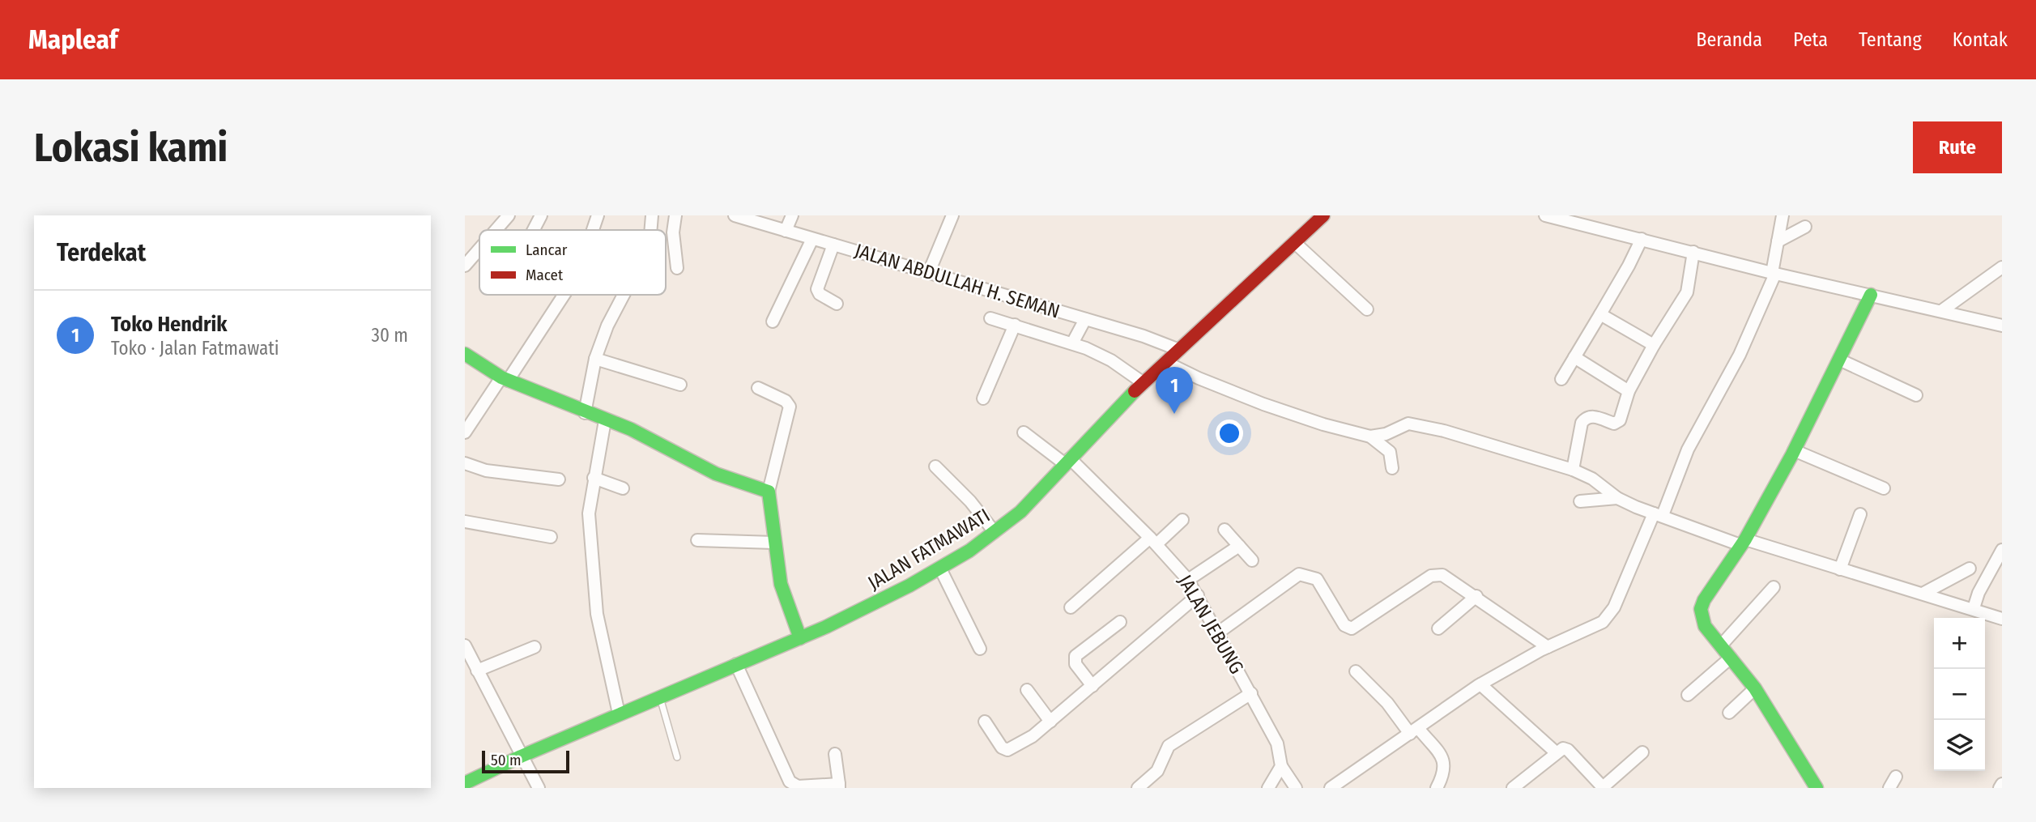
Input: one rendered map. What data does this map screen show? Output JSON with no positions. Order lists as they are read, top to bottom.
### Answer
{
  "streets": {
    "street": ["JALAN ABDULLAH H. SEMAN", "JALAN FATMAWATI", "JALAN JEBUNG"]
  },
  "crossings": [
    ["JALAN ABDULLAH H. SEMAN", "JALAN FATMAWATI"],
    ["JALAN FATMAWATI", "JALAN JEBUNG"]
  ],
  "legend": ["Lancar", "Macet"],
  "scale_bar": "50 m",
  "page": {
    "header": "Mapleaf",
    "nav": [
      "Beranda",
      "Peta",
      "Tentang",
      "Kontak"
    ],
    "buttons": "Rute",
    "title": "Lokasi kami",
    "heading": "Terdekat",
    "list": [
      {
        "mark": "1",
        "name": "Toko Hendrik",
        "note": "Toko · Jalan Fatmawati",
        "value": "30 m"
      }
    ],
    "pins": "1",
    "map_buttons": ["+", "−"],
    "scale": "50 m"
  }
}
